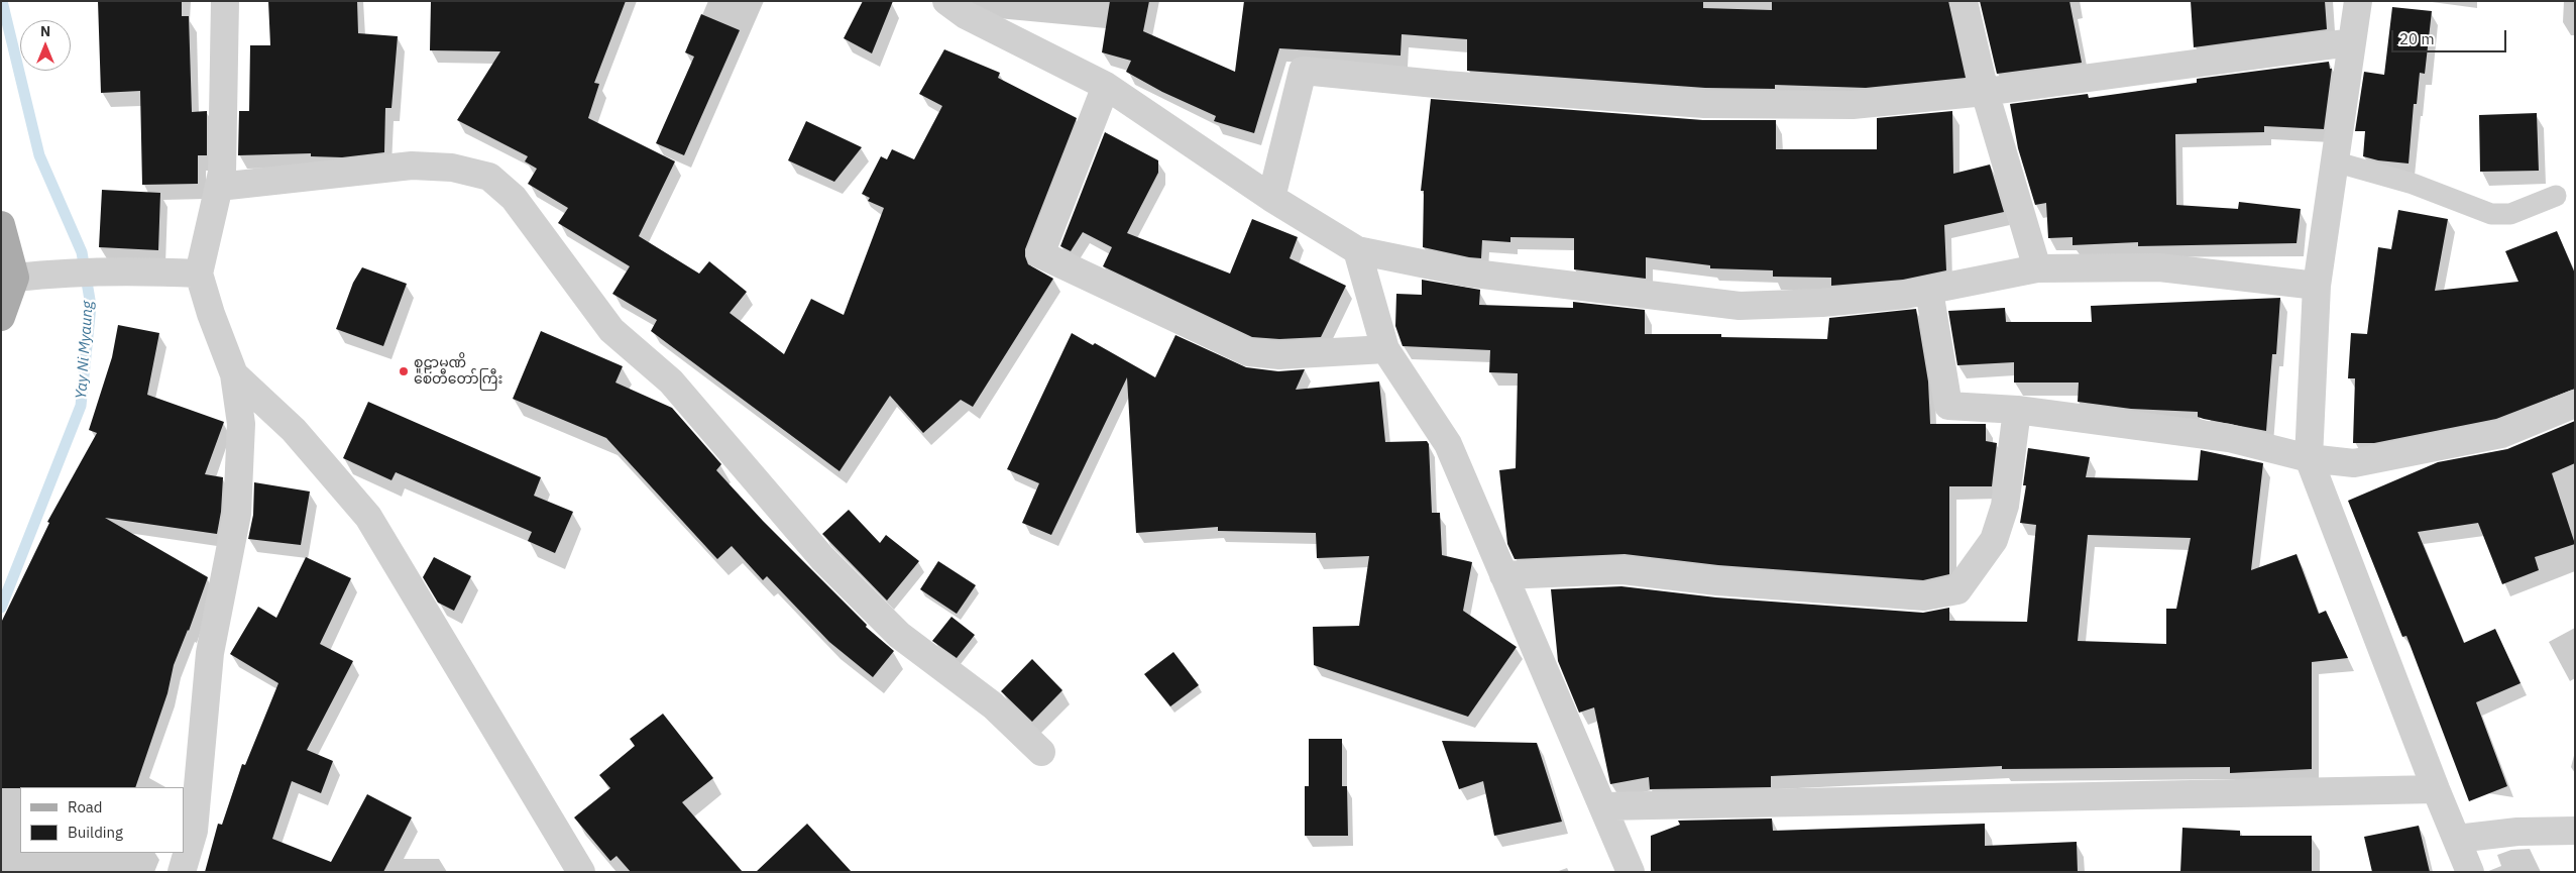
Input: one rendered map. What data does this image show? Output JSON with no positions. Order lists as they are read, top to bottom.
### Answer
{
  "water": ["Yay Ni Myaung"],
  "places": ["စူဠာမဏိ စေတီတော်ကြီး"],
  "legend": ["Road", "Building"],
  "scale_bar": "20 m",
  "north": "top"
}
